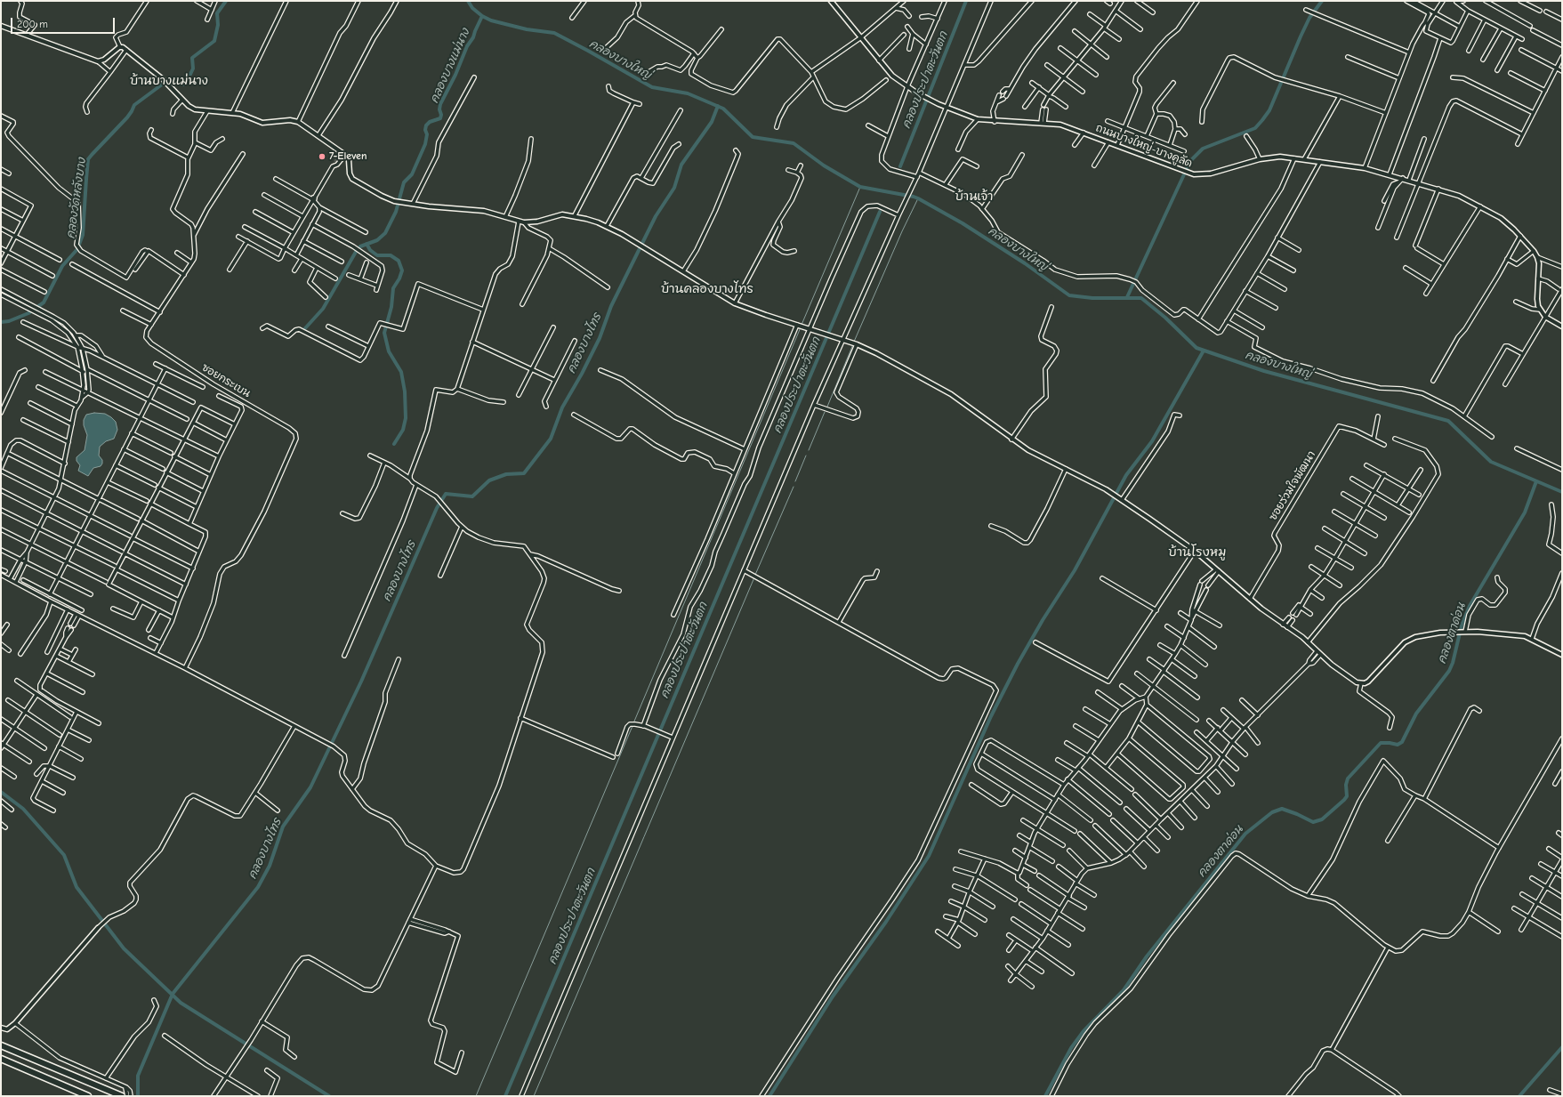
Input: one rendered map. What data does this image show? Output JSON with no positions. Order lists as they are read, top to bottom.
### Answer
{
  "streets": {
    "street": ["ถนนบางใหญ่-บางคูลัด", "ซอยกระเบน", "ซอยร่วมใจพัฒนา"]
  },
  "districts": [
    "บ้านบางแม่นาง",
    "บ้านเจ้า",
    "บ้านคลองบางไทร",
    "บ้านโรงหมู"
  ],
  "water": [
    "คลองบางใหญ่",
    "คลองบางแม่นาง",
    "คลองประปาตะวันตก",
    "คลองวัดหลังบาง",
    "คลองบางไทร",
    "คลองตาด่อน"
  ],
  "places": ["7-Eleven"],
  "scale_bar": "200 m"
}
